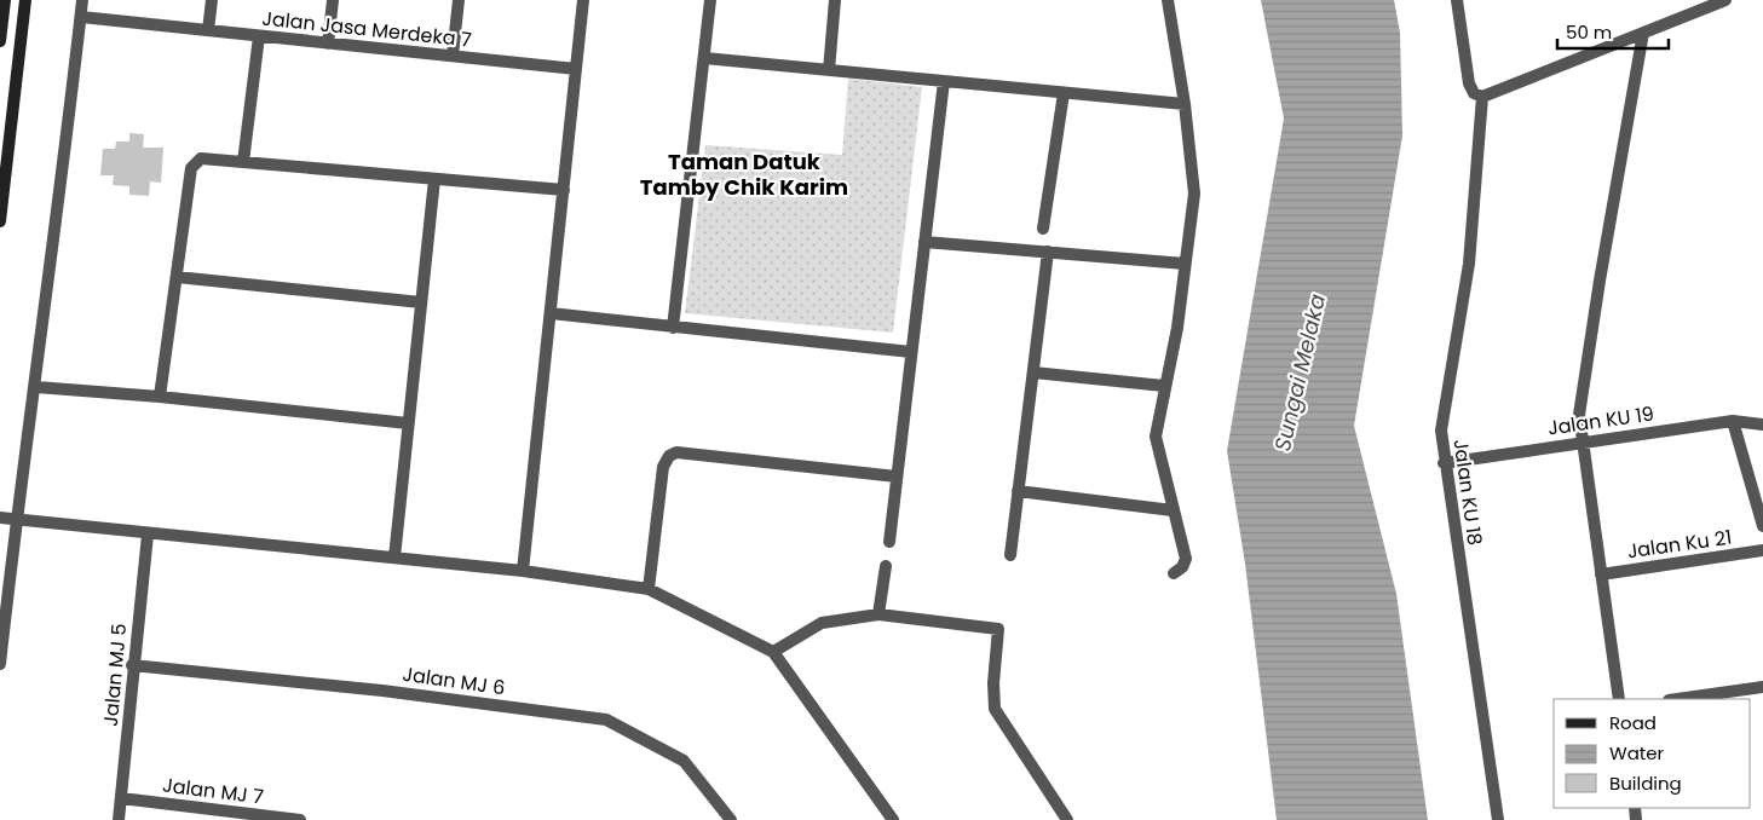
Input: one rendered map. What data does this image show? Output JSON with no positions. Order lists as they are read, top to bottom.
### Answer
{
  "streets": {
    "street": [
      "Jalan Jasa Merdeka 7",
      "Jalan KU 19",
      "Jalan KU 18",
      "Jalan Ku 21",
      "Jalan MJ 5",
      "Jalan MJ 6",
      "Jalan MJ 7"
    ]
  },
  "crossings": [
    ["Jalan KU 19", "Jalan KU 18"],
    ["Jalan MJ 5", "Jalan MJ 6"],
    ["Jalan MJ 5", "Jalan MJ 7"]
  ],
  "districts": ["Taman Datuk Tamby Chik Karim"],
  "water": ["Sungai Melaka"],
  "legend": ["Road", "Water", "Building"],
  "scale_bar": "50 m"
}
